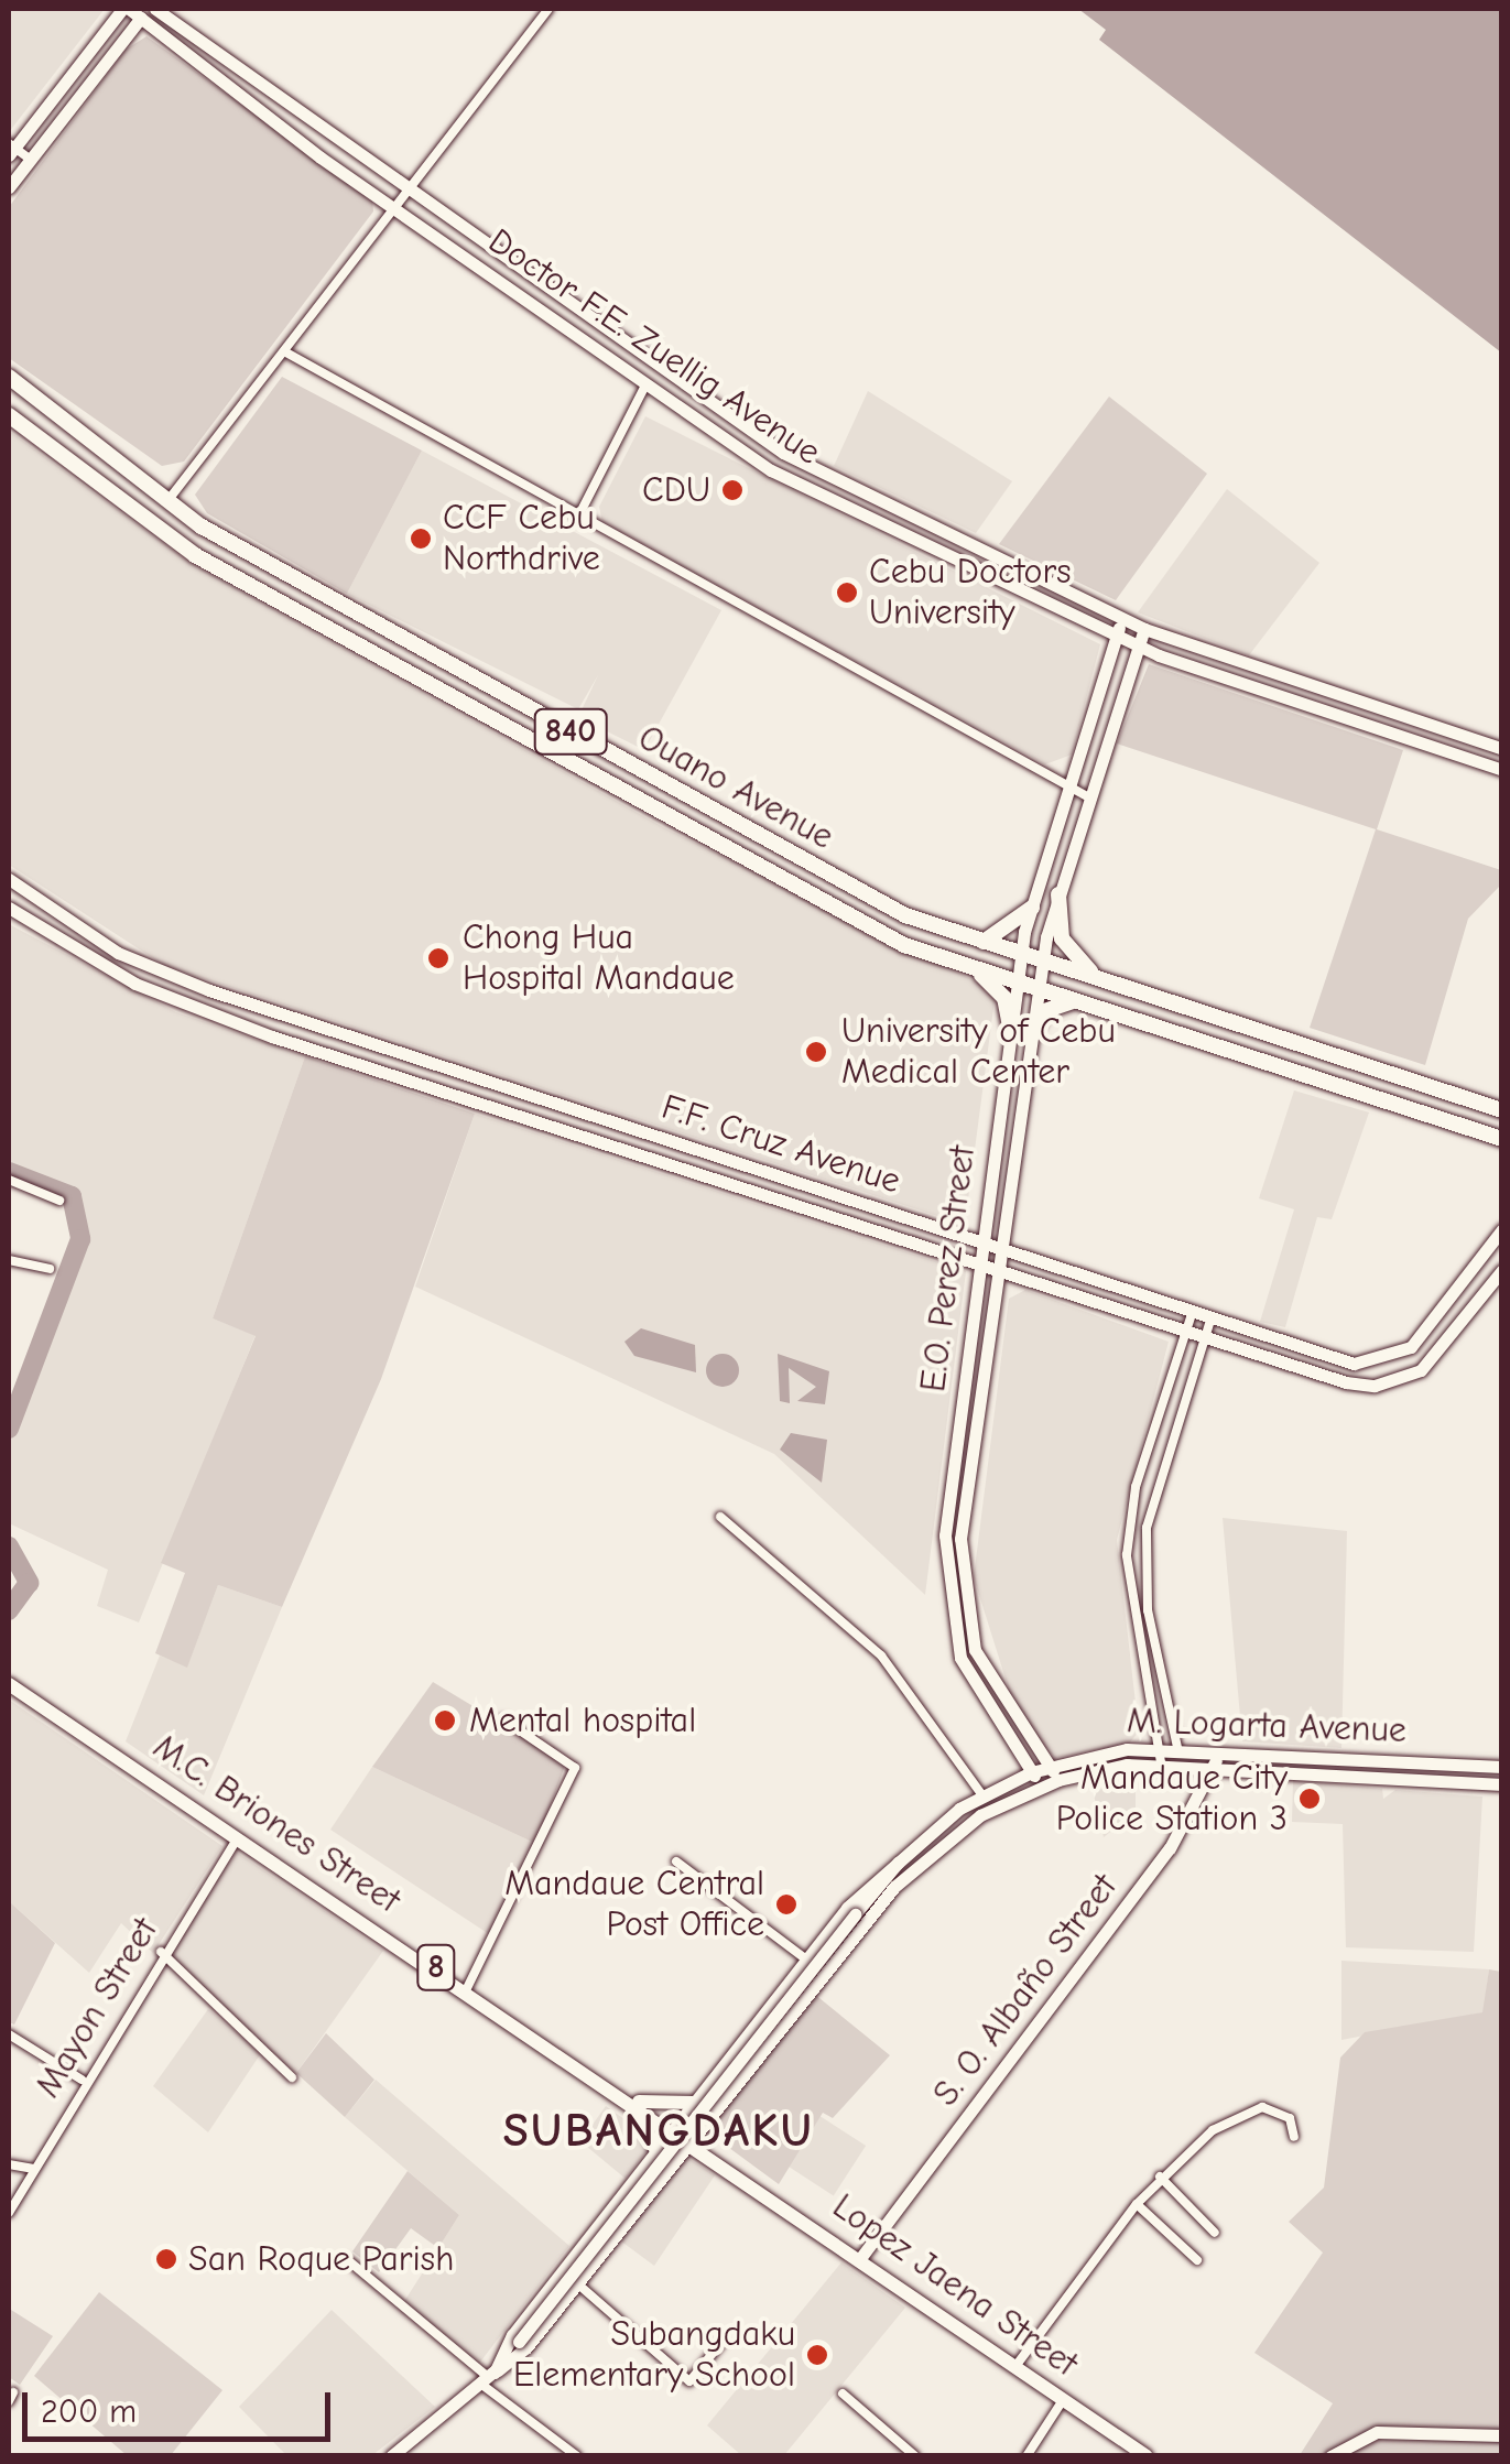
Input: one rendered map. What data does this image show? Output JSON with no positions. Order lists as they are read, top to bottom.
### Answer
{
  "streets": {
    "highway": ["840", "Ouano Avenue"],
    "main road": ["M.C. Briones Street", "8", "Lopez Jaena Street"],
    "street": [
      "Doctor F.E. Zuellig Avenue",
      "F.F. Cruz Avenue",
      "E.O. Perez Street",
      "M. Logarta Avenue",
      "S. O. Albaño Street",
      "Mayon Street"
    ]
  },
  "crossings": [
    ["Doctor F.E. Zuellig Avenue", "E.O. Perez Street"],
    ["Ouano Avenue", "E.O. Perez Street"],
    ["F.F. Cruz Avenue", "E.O. Perez Street"],
    ["E.O. Perez Street", "M. Logarta Avenue"],
    ["M. Logarta Avenue", "S. O. Albaño Street"],
    ["M.C. Briones Street", "Mayon Street"],
    ["M.C. Briones Street", "Lopez Jaena Street"],
    ["S. O. Albaño Street", "Lopez Jaena Street"]
  ],
  "districts": ["SUBANGDAKU"],
  "places": [
    "CDU",
    "CCF Cebu Northdrive",
    "Cebu Doctors University",
    "Chong Hua Hospital Mandaue",
    "University of Cebu Medical Center",
    "Mental hospital",
    "Mandaue City Police Station 3",
    "Mandaue Central Post Office",
    "San Roque Parish",
    "Subangdaku Elementary School"
  ],
  "scale_bar": "200 m"
}
